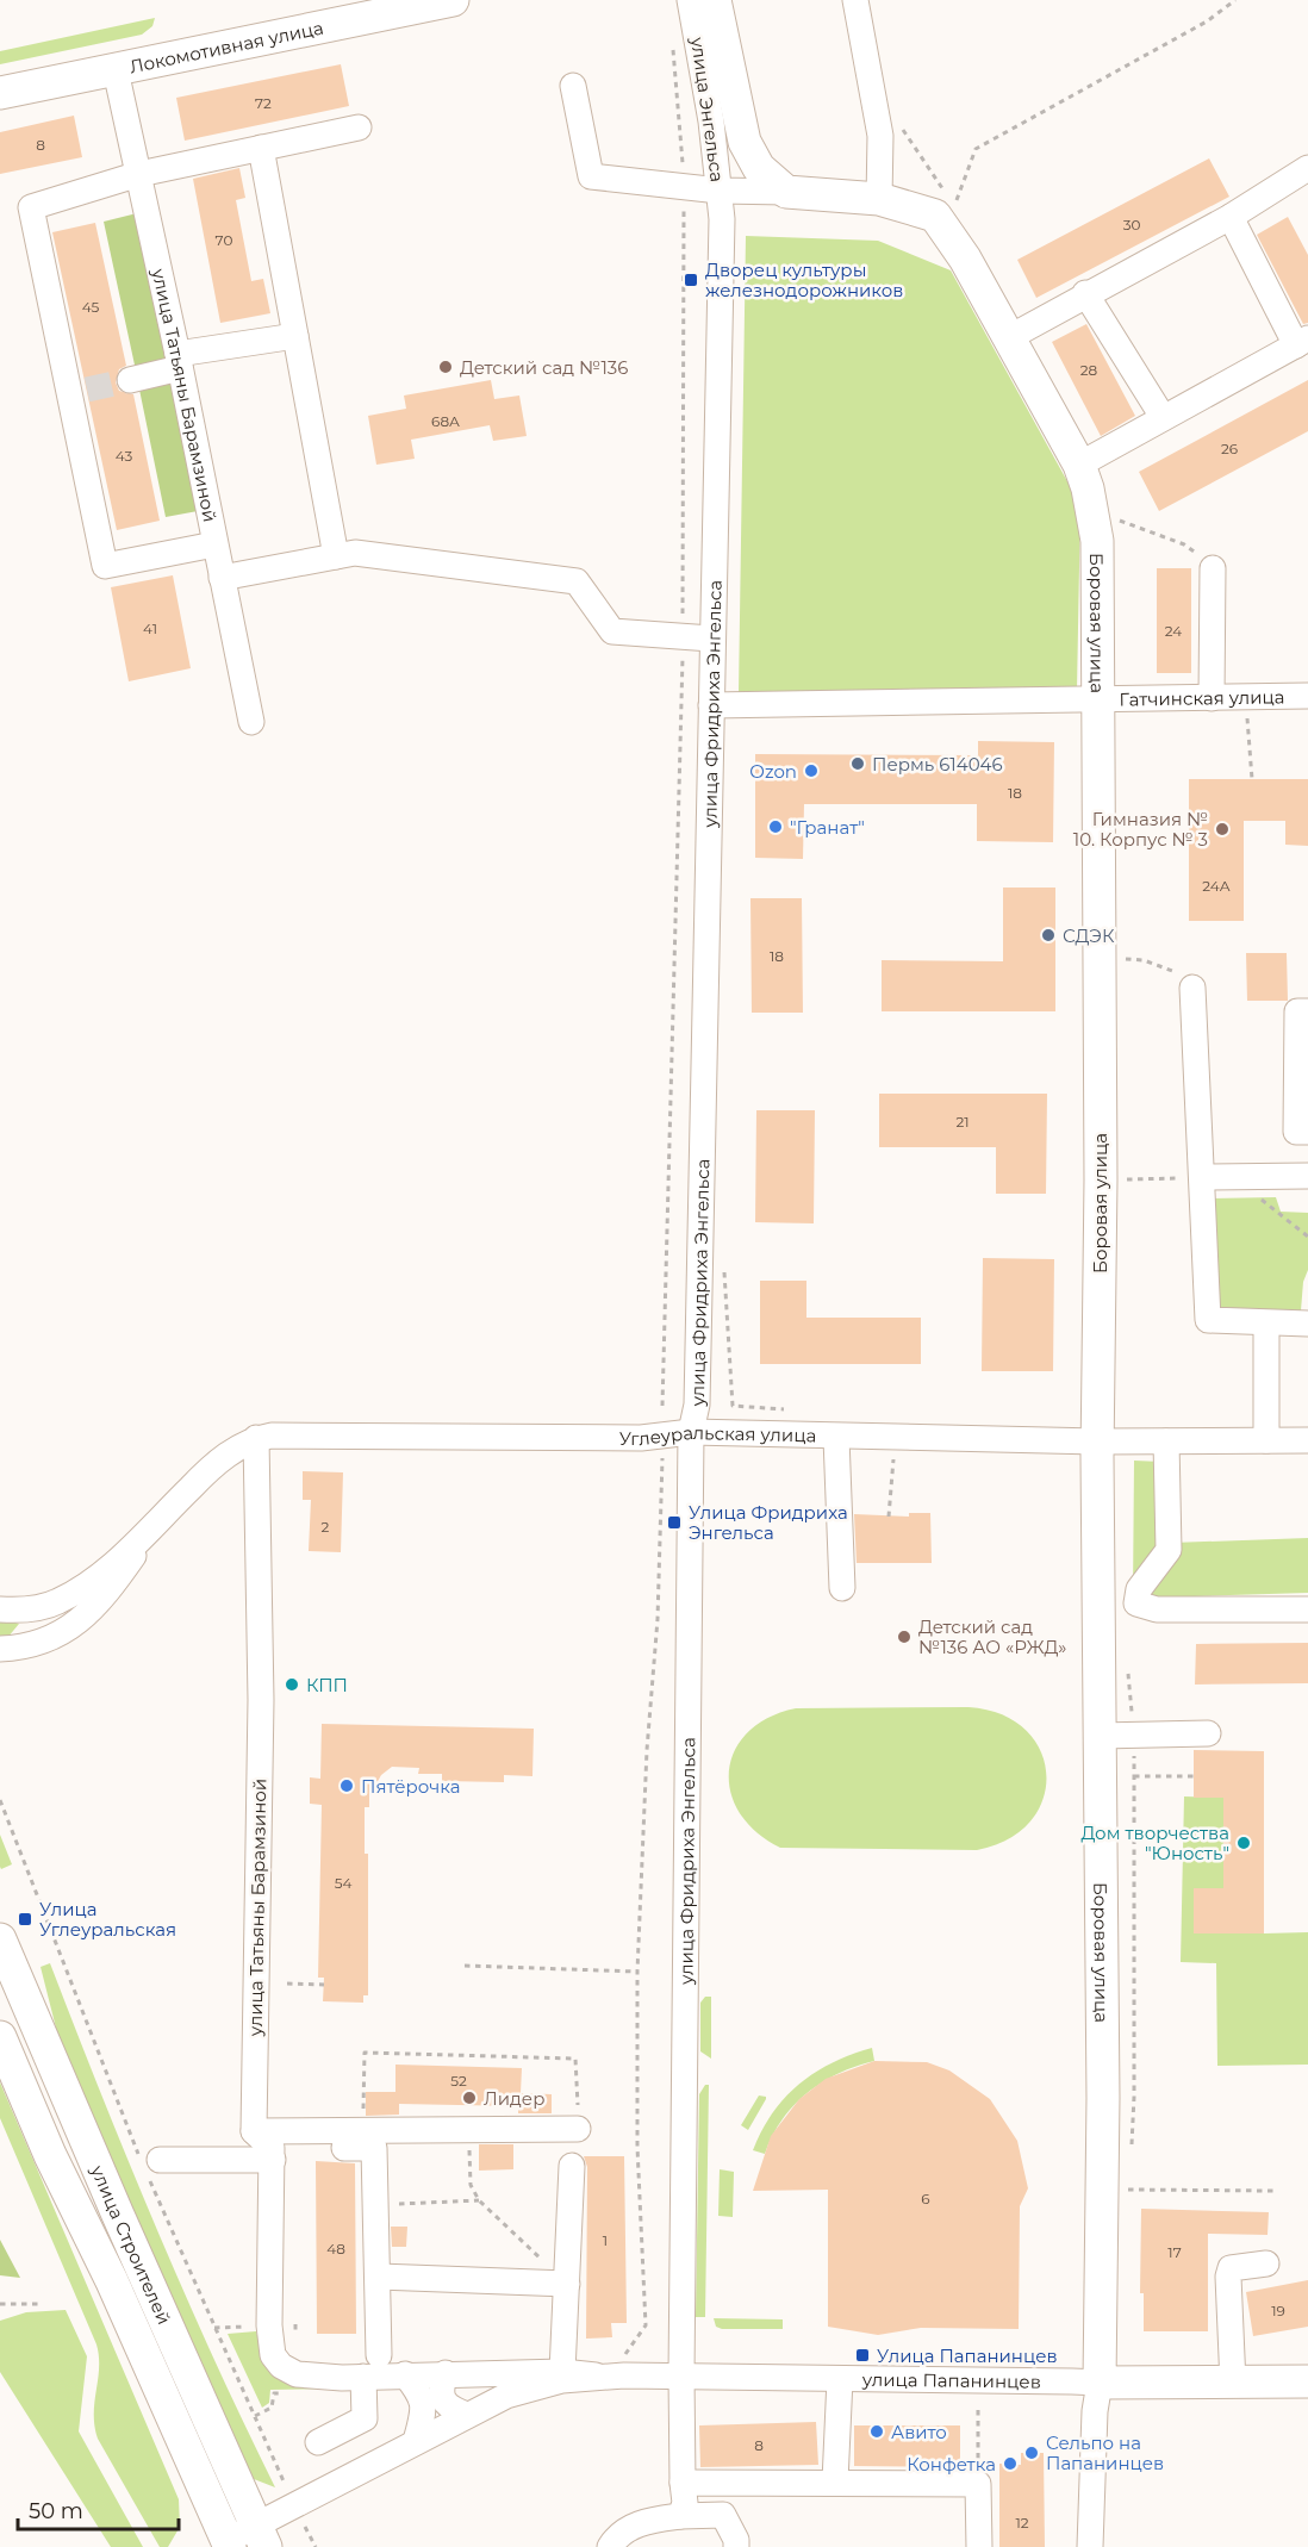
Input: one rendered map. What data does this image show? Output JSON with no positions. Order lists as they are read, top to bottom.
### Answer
{
  "streets": {
    "main road": [
      "Локомотивная улица",
      "улица Энгельса",
      "Боровая улица",
      "улица Строителей",
      "улица Папанинцев"
    ],
    "street": [
      "улица Татьяны Барамзиной",
      "Гатчинская улица",
      "улица Фридриха Энгельса",
      "Углеуральская улица"
    ]
  },
  "crossings": [
    ["Локомотивная улица", "улица Татьяны Барамзиной"],
    ["улица Энгельса", "Боровая улица"],
    ["улица Энгельса", "улица Фридриха Энгельса"],
    ["улица Татьяны Барамзиной", "Углеуральская улица"],
    ["улица Татьяны Барамзиной", "улица Папанинцев"],
    ["Боровая улица", "Гатчинская улица"],
    ["Боровая улица", "улица Фридриха Энгельса"],
    ["Боровая улица", "Углеуральская улица"],
    ["Боровая улица", "улица Папанинцев"],
    ["Гатчинская улица", "улица Фридриха Энгельса"],
    ["улица Фридриха Энгельса", "Углеуральская улица"],
    ["улица Фридриха Энгельса", "улица Папанинцев"],
    ["улица Строителей", "улица Папанинцев"]
  ],
  "places": {
    "transit": [
      "Дворец культуры железнодорожников",
      "Улица Фридриха Энгельса",
      "Улица Углеуральская",
      "Улица Папанинцев"
    ],
    "other": [
      "Детский сад №136",
      "Пермь 614046",
      "Ozon",
      "\"Гранат\"",
      "Гимназия № 10. Корпус № 3",
      "СДЭК",
      "Детский сад №136 АО «РЖД»",
      "КПП",
      "Пятёрочка",
      "Дом творчества \"Юность\"",
      "Лидер",
      "Авито",
      "Сельпо на Папанинцев",
      "Конфетка"
    ]
  },
  "house_numbers": [
    "72",
    "8",
    "30",
    "70",
    "45",
    "28",
    "68А",
    "26",
    "43",
    "41",
    "24",
    "18",
    "24А",
    "18",
    "21",
    "2",
    "54",
    "52",
    "6",
    "1",
    "48",
    "17",
    "19",
    "8",
    "12"
  ],
  "scale_bar": "50 m"
}
